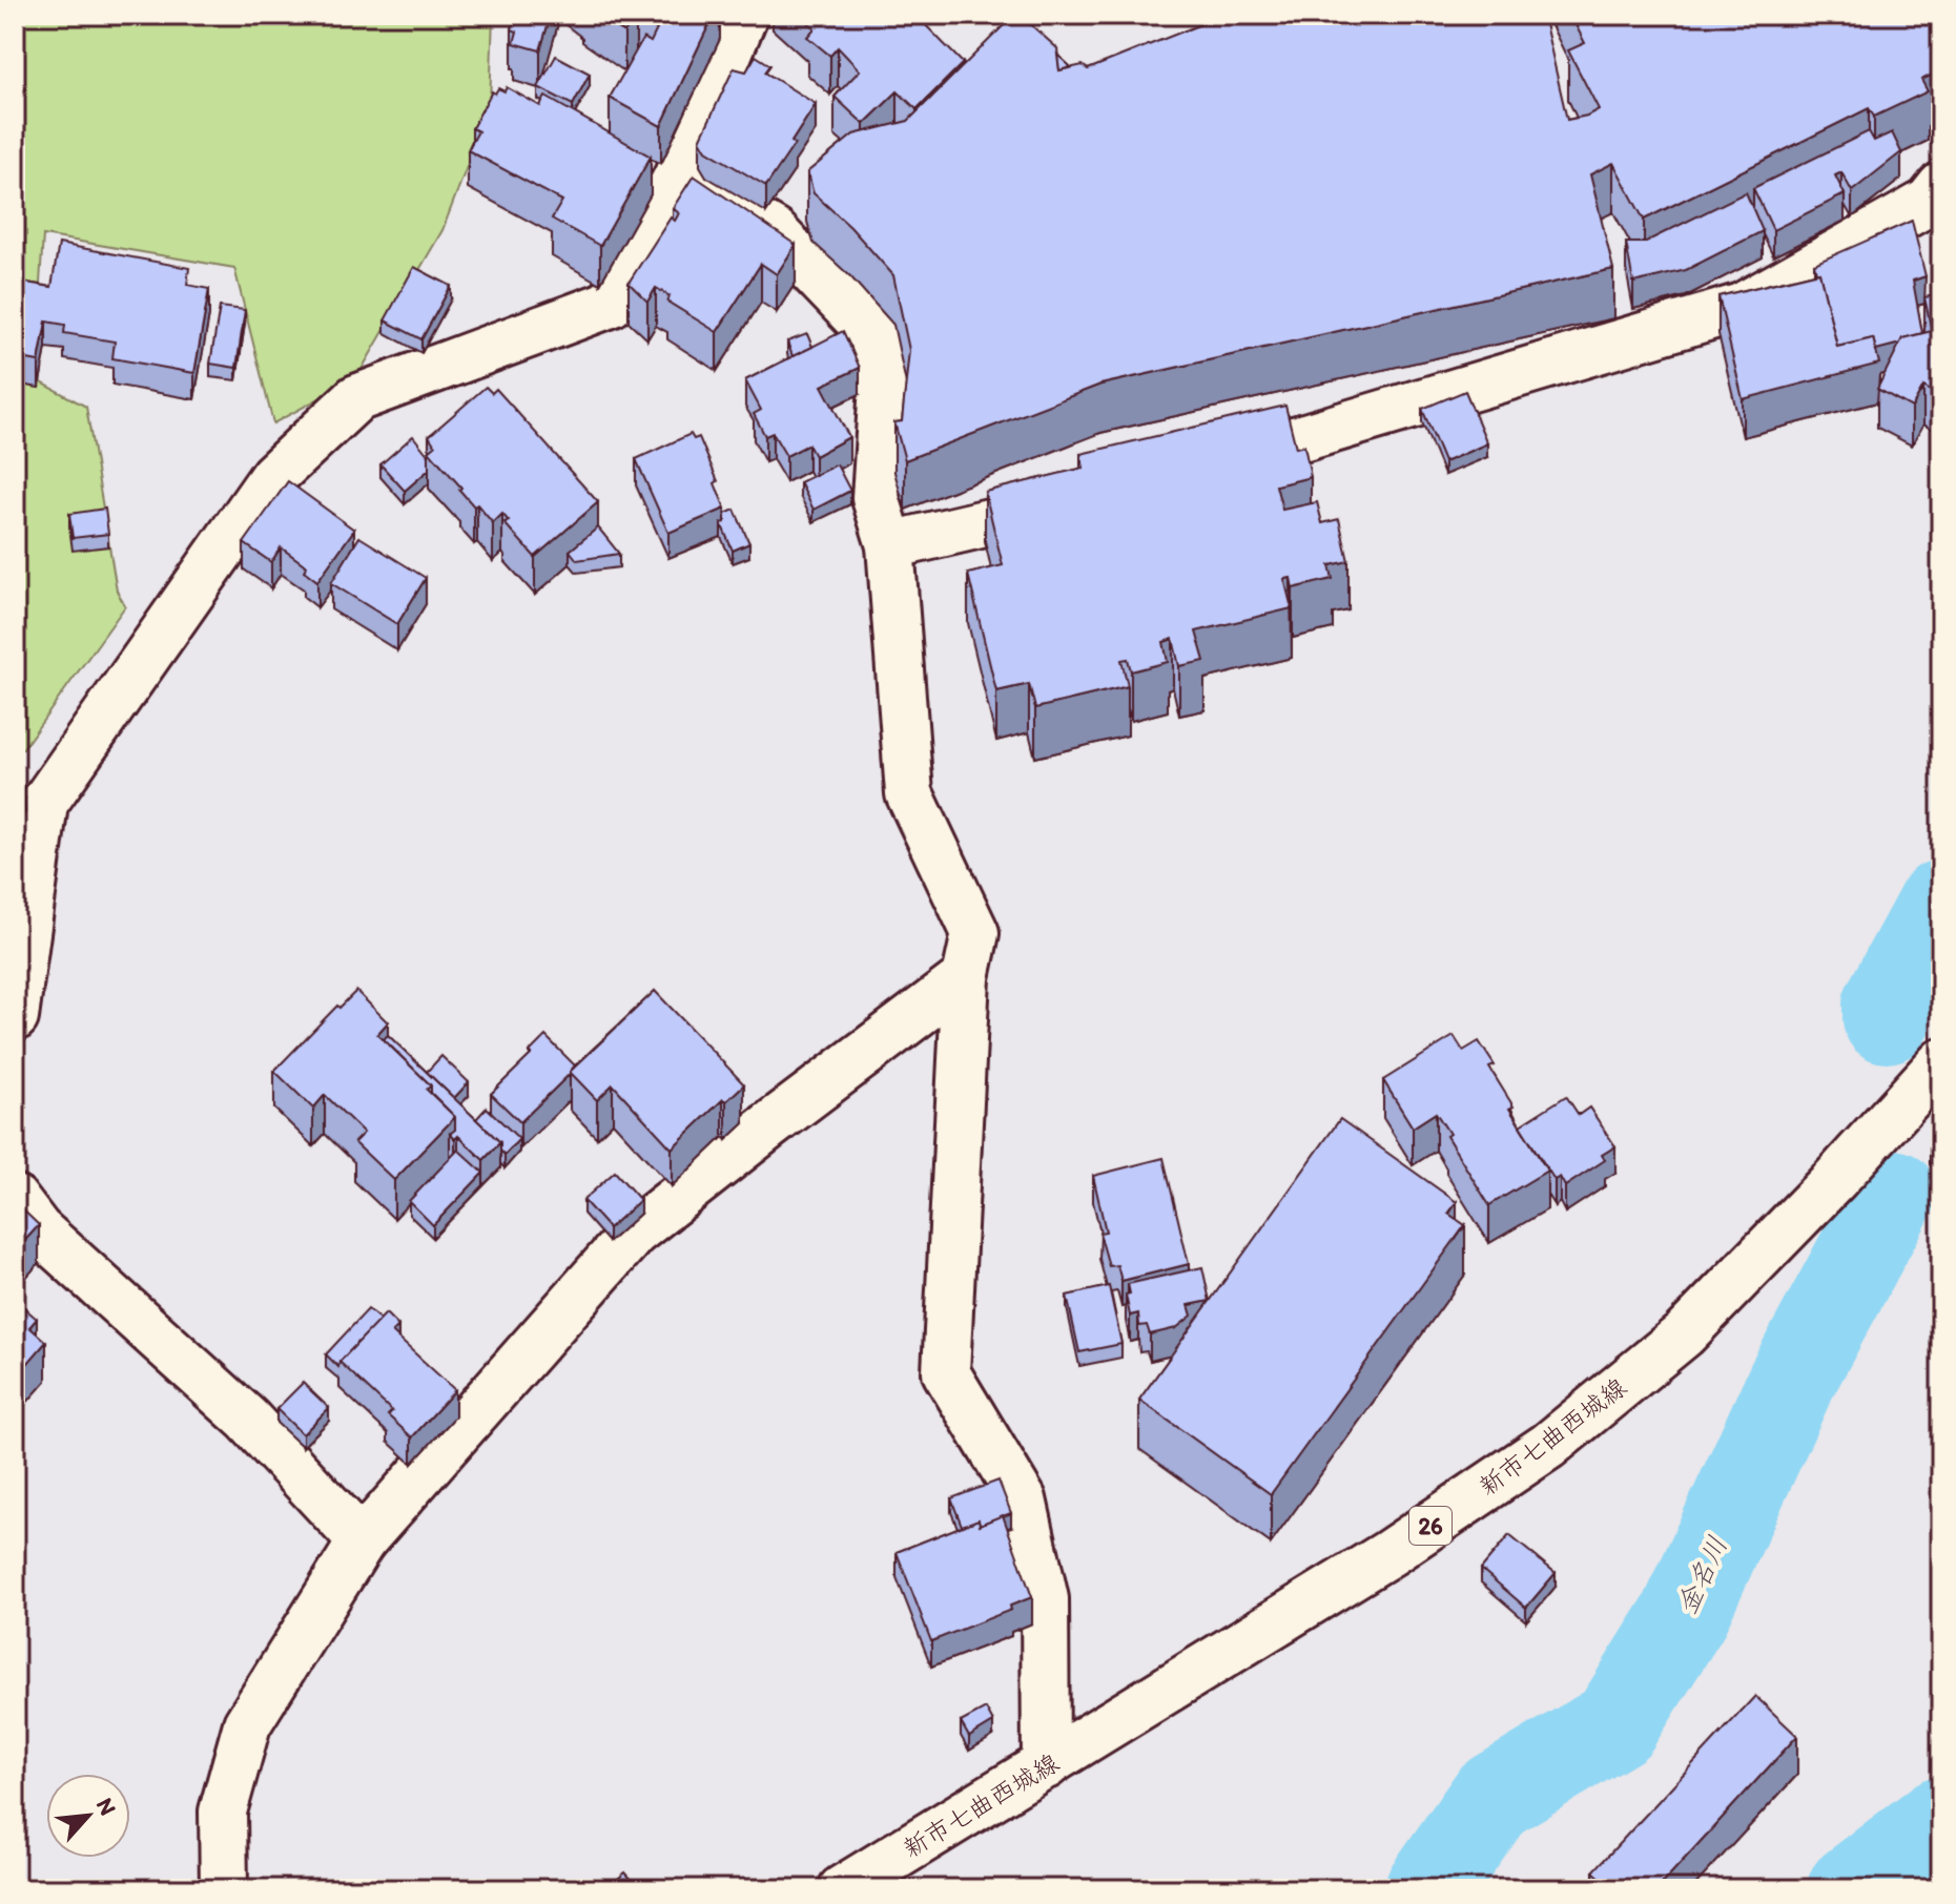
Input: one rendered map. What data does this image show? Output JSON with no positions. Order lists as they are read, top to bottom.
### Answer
{
  "streets": {
    "street": ["新市七曲西城線", "26"]
  },
  "water": ["金名川"],
  "north": "top right"
}
